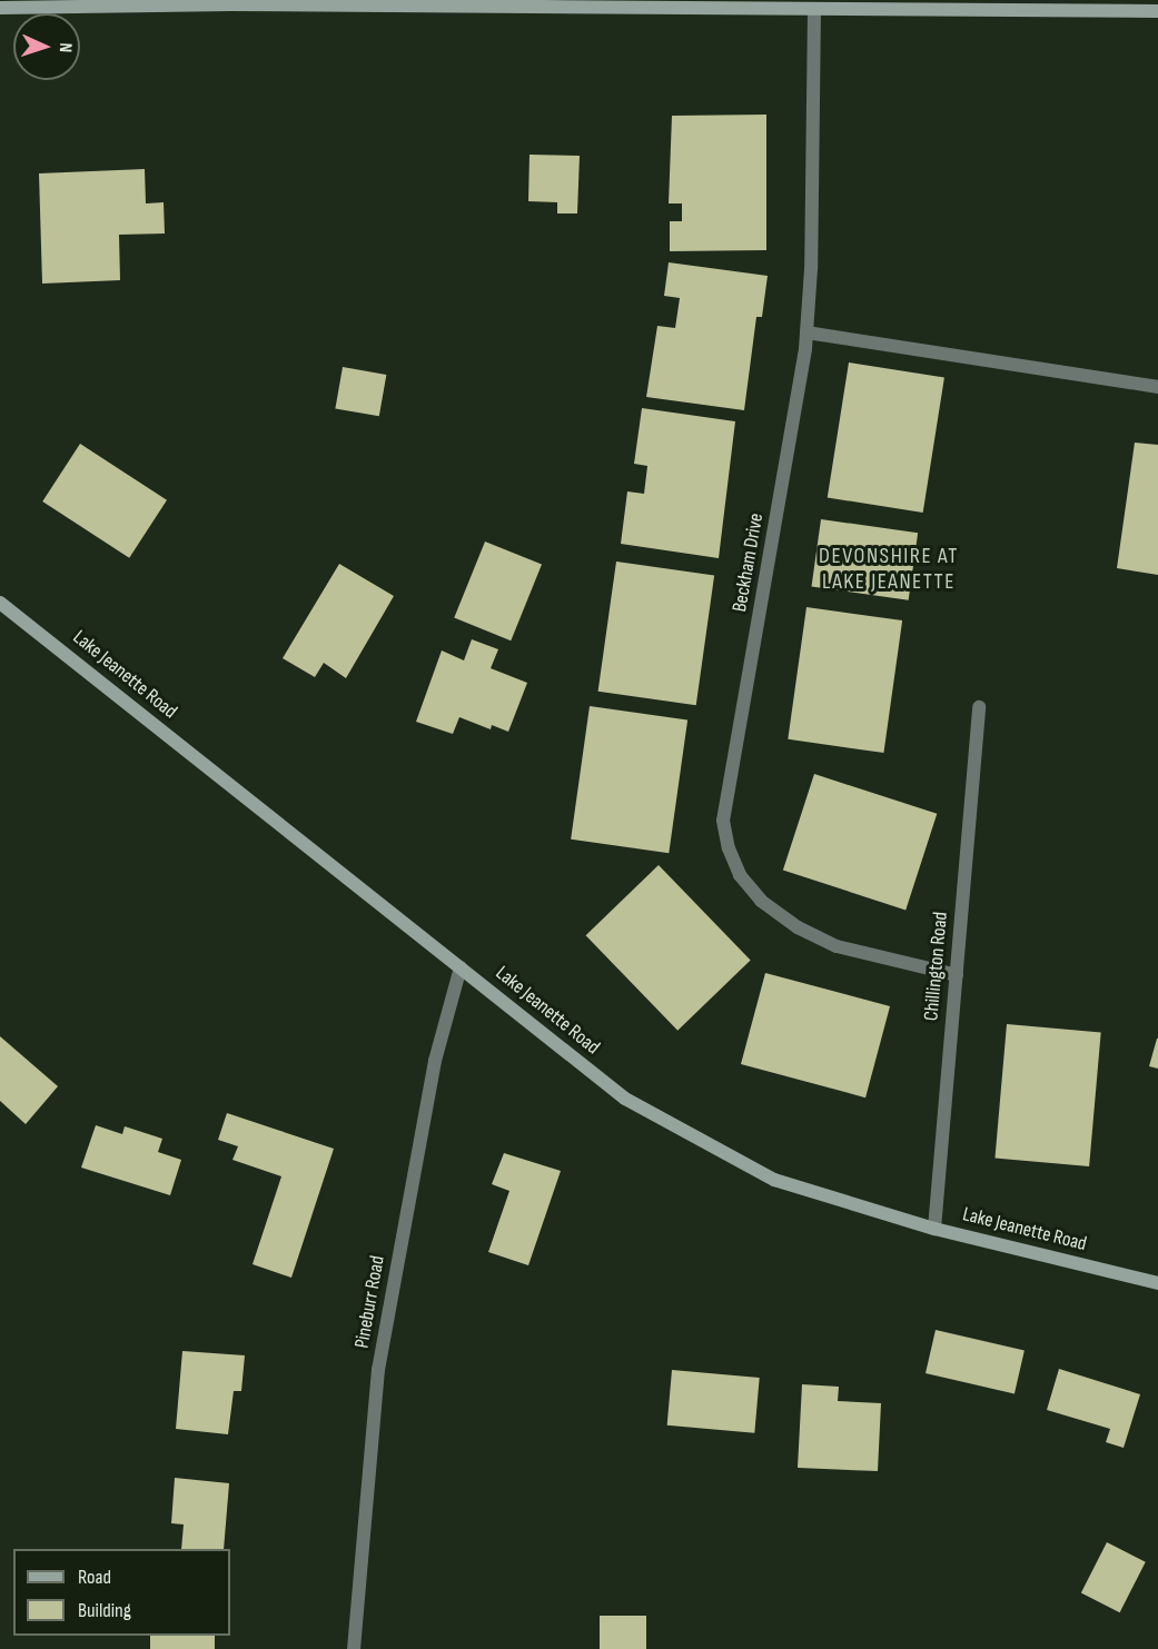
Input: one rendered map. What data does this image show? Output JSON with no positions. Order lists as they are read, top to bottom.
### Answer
{
  "streets": {
    "street": [
      "Beckham Drive",
      "Lake Jeanette Road",
      "Chillington Road",
      "Pineburr Road"
    ]
  },
  "crossings": [
    ["Beckham Drive", "Chillington Road"],
    ["Lake Jeanette Road", "Chillington Road"],
    ["Lake Jeanette Road", "Pineburr Road"]
  ],
  "districts": ["DEVONSHIRE AT LAKE JEANETTE"],
  "legend": ["Road", "Building"],
  "north": "right"
}
